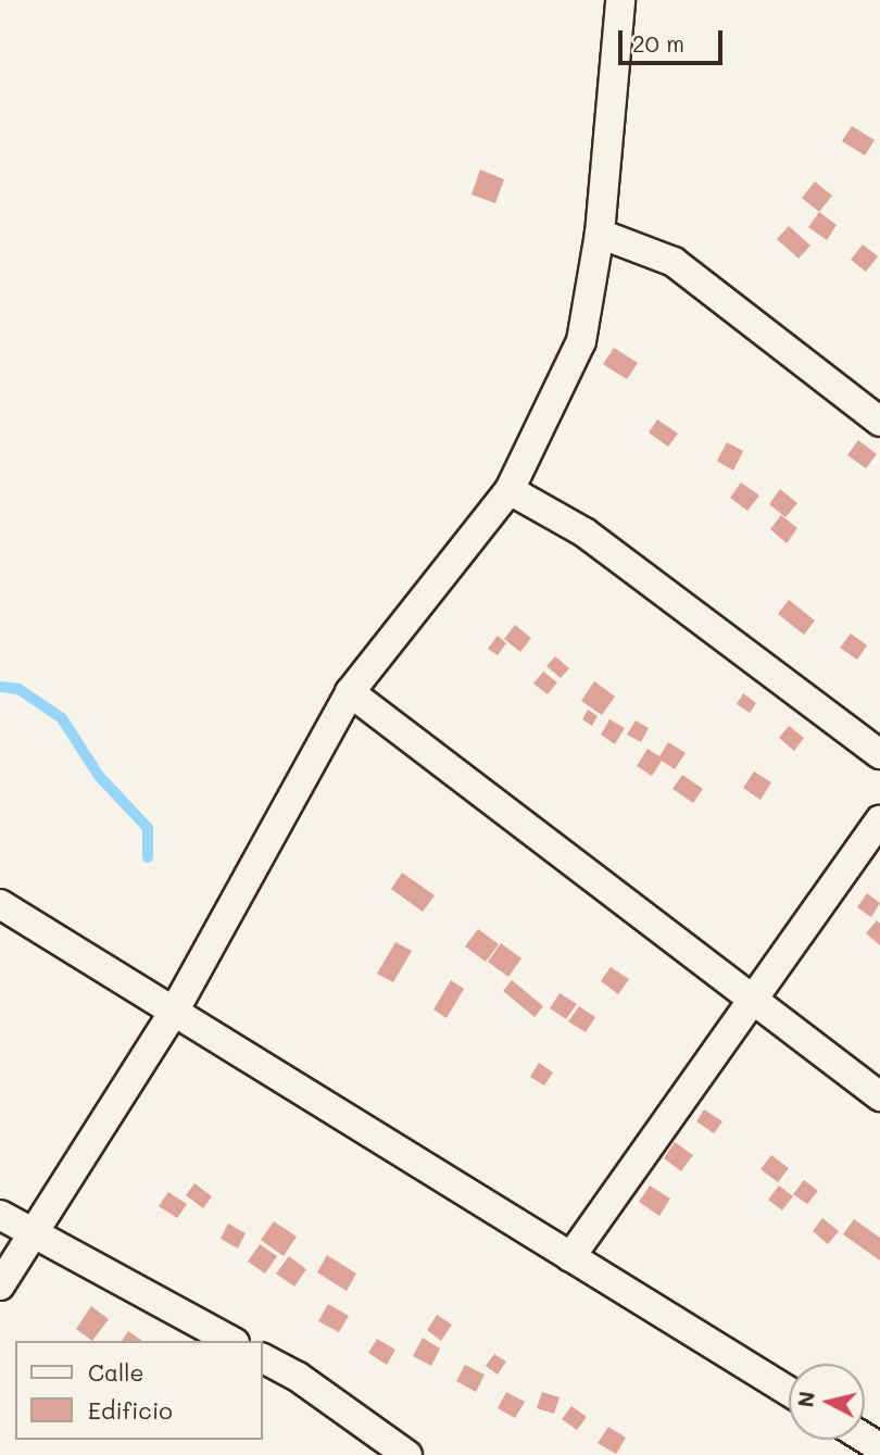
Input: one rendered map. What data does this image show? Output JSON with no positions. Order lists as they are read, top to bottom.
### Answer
{
  "legend": ["Calle", "Edificio"],
  "scale_bar": "20 m",
  "north": "left"
}
